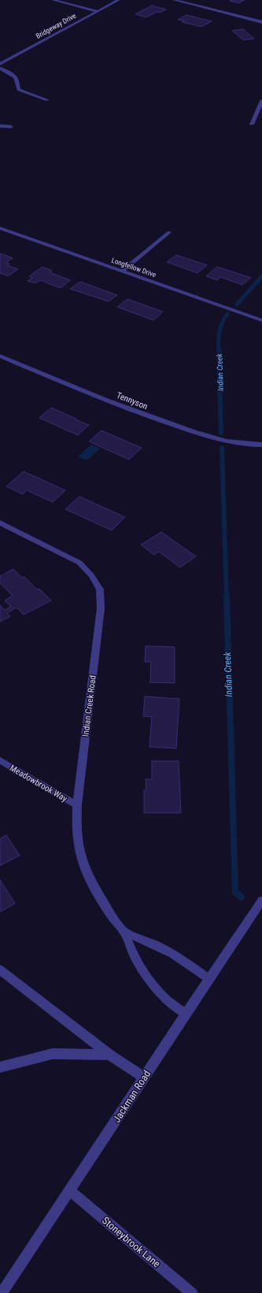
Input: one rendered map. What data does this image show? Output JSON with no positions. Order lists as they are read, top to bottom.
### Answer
{
  "streets": {
    "street": [
      "Bridgeway Drive",
      "Longfellow Drive",
      "Tennyson",
      "Indian Creek Road",
      "Meadowbrook Way",
      "Jackman Road",
      "Stoneybrook Lane"
    ]
  },
  "crossings": [
    ["Indian Creek Road", "Meadowbrook Way"],
    ["Indian Creek Road", "Jackman Road"],
    ["Jackman Road", "Stoneybrook Lane"]
  ],
  "water": ["Indian Creek"]
}
